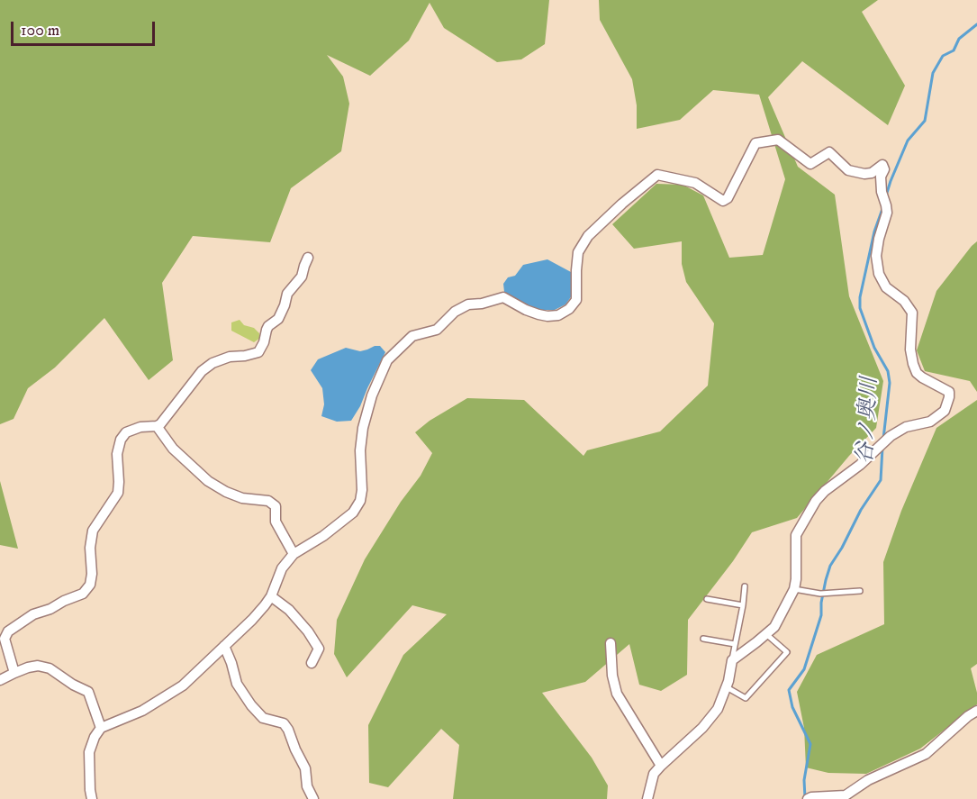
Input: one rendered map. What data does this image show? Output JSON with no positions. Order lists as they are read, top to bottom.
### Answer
{
  "water": ["谷ノ奥川"],
  "scale_bar": "100 m"
}
